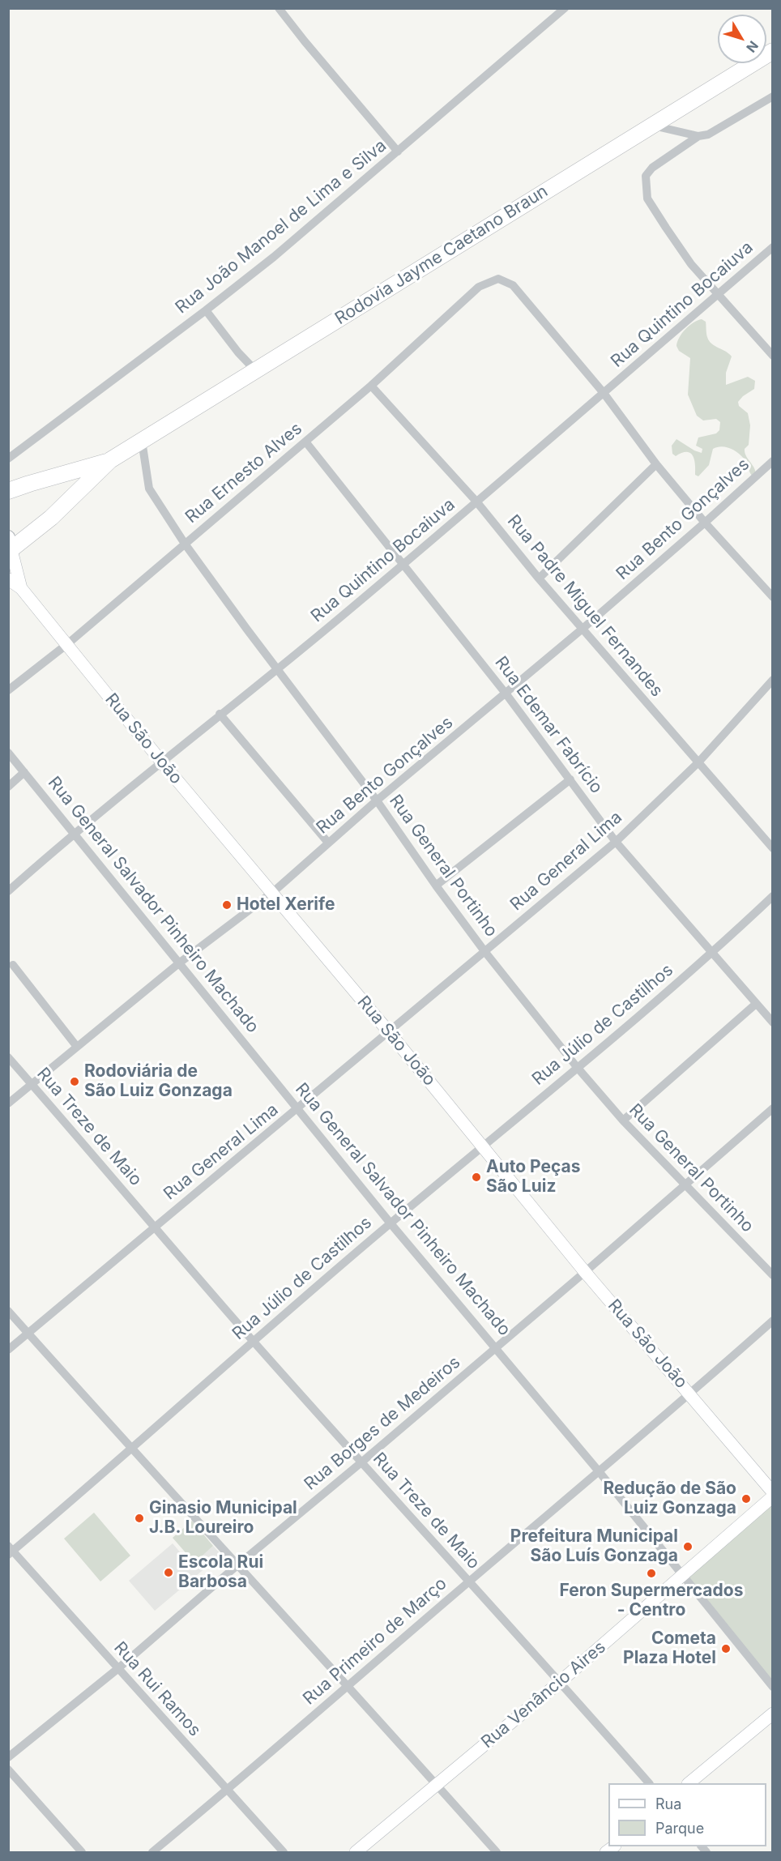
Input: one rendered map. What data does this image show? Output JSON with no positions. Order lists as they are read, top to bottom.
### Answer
{
  "streets": {
    "highway": ["Rodovia Jayme Caetano Braun"],
    "main road": ["Rua São João", "Rua Venâncio Aires"],
    "street": [
      "Rua João Manoel de Lima e Silva",
      "Rua Quintino Bocaiuva",
      "Rua Ernesto Alves",
      "Rua Bento Gonçalves",
      "Rua Padre Miguel Fernandes",
      "Rua Edemar Fabrício",
      "Rua General Lima",
      "Rua General Portinho",
      "Rua General Salvador Pinheiro Machado",
      "Rua Júlio de Castilhos",
      "Rua Treze de Maio",
      "Rua Borges de Medeiros",
      "Rua Primeiro de Março",
      "Rua Rui Ramos"
    ]
  },
  "crossings": [
    ["Rodovia Jayme Caetano Braun", "Rua São João"],
    ["Rodovia Jayme Caetano Braun", "Rua General Portinho"],
    ["Rua Quintino Bocaiuva", "Rua Ernesto Alves"],
    ["Rua Quintino Bocaiuva", "Rua Padre Miguel Fernandes"],
    ["Rua Quintino Bocaiuva", "Rua Edemar Fabrício"],
    ["Rua Quintino Bocaiuva", "Rua São João"],
    ["Rua Quintino Bocaiuva", "Rua General Portinho"],
    ["Rua Quintino Bocaiuva", "Rua General Salvador Pinheiro Machado"],
    ["Rua Ernesto Alves", "Rua Padre Miguel Fernandes"],
    ["Rua Ernesto Alves", "Rua Edemar Fabrício"],
    ["Rua Ernesto Alves", "Rua São João"],
    ["Rua Ernesto Alves", "Rua General Portinho"],
    ["Rua Bento Gonçalves", "Rua Padre Miguel Fernandes"],
    ["Rua Bento Gonçalves", "Rua Edemar Fabrício"],
    ["Rua Bento Gonçalves", "Rua São João"],
    ["Rua Bento Gonçalves", "Rua General Portinho"],
    ["Rua Bento Gonçalves", "Rua General Salvador Pinheiro Machado"],
    ["Rua Bento Gonçalves", "Rua Treze de Maio"],
    ["Rua Padre Miguel Fernandes", "Rua General Lima"],
    ["Rua Edemar Fabrício", "Rua General Lima"],
    ["Rua Edemar Fabrício", "Rua Júlio de Castilhos"],
    ["Rua São João", "Rua General Lima"],
    ["Rua São João", "Rua Júlio de Castilhos"],
    ["Rua São João", "Rua Borges de Medeiros"],
    ["Rua São João", "Rua Primeiro de Março"],
    ["Rua General Lima", "Rua General Portinho"],
    ["Rua General Lima", "Rua General Salvador Pinheiro Machado"],
    ["Rua General Lima", "Rua Treze de Maio"],
    ["Rua General Portinho", "Rua Júlio de Castilhos"],
    ["Rua General Portinho", "Rua Borges de Medeiros"],
    ["Rua General Salvador Pinheiro Machado", "Rua Júlio de Castilhos"],
    ["Rua General Salvador Pinheiro Machado", "Rua Borges de Medeiros"],
    ["Rua General Salvador Pinheiro Machado", "Rua Primeiro de Março"],
    ["Rua General Salvador Pinheiro Machado", "Rua Venâncio Aires"],
    ["Rua Júlio de Castilhos", "Rua Treze de Maio"],
    ["Rua Júlio de Castilhos", "Rua Rui Ramos"],
    ["Rua Treze de Maio", "Rua Borges de Medeiros"],
    ["Rua Treze de Maio", "Rua Primeiro de Março"],
    ["Rua Treze de Maio", "Rua Venâncio Aires"],
    ["Rua Borges de Medeiros", "Rua Rui Ramos"],
    ["Rua Primeiro de Março", "Rua Rui Ramos"]
  ],
  "places": [
    "Hotel Xerife",
    "Rodoviária de São Luiz Gonzaga",
    "Auto Peças São Luiz",
    "Redução de São Luiz Gonzaga",
    "Ginasio Municipal J.B. Loureiro",
    "Prefeitura Municipal São Luís Gonzaga",
    "Escola Rui Barbosa",
    "Feron Supermercados - Centro",
    "Cometa Plaza Hotel"
  ],
  "legend": ["Rua", "Parque"],
  "north": "bottom right"
}
